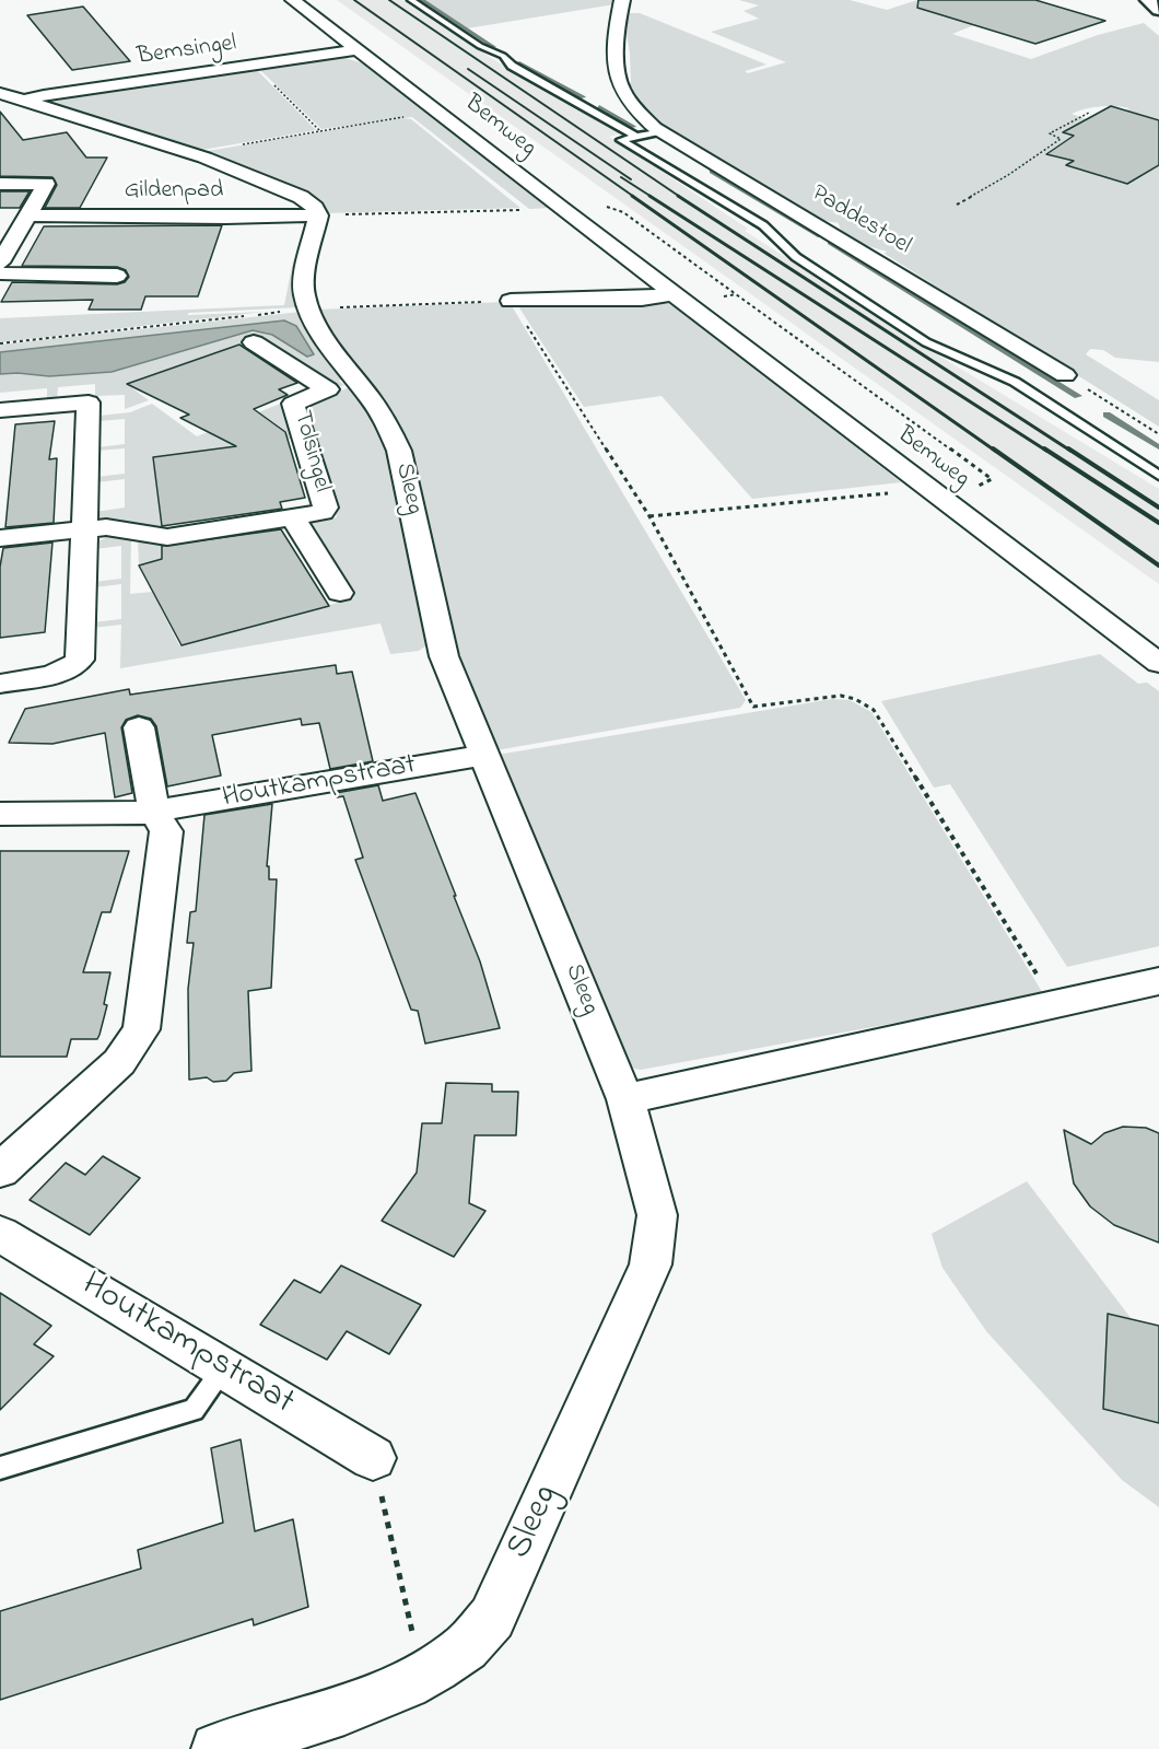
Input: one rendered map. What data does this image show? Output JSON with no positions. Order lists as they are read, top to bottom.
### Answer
{
  "streets": {
    "street": [
      "Bemsingel",
      "Bemweg",
      "Gildenpad",
      "Paddestoel",
      "Tolsingel",
      "Sleeg",
      "Houtkampstraat"
    ]
  },
  "crossings": [
    ["Bemsingel", "Bemweg"],
    ["Gildenpad", "Sleeg"],
    ["Sleeg", "Houtkampstraat"]
  ]
}
